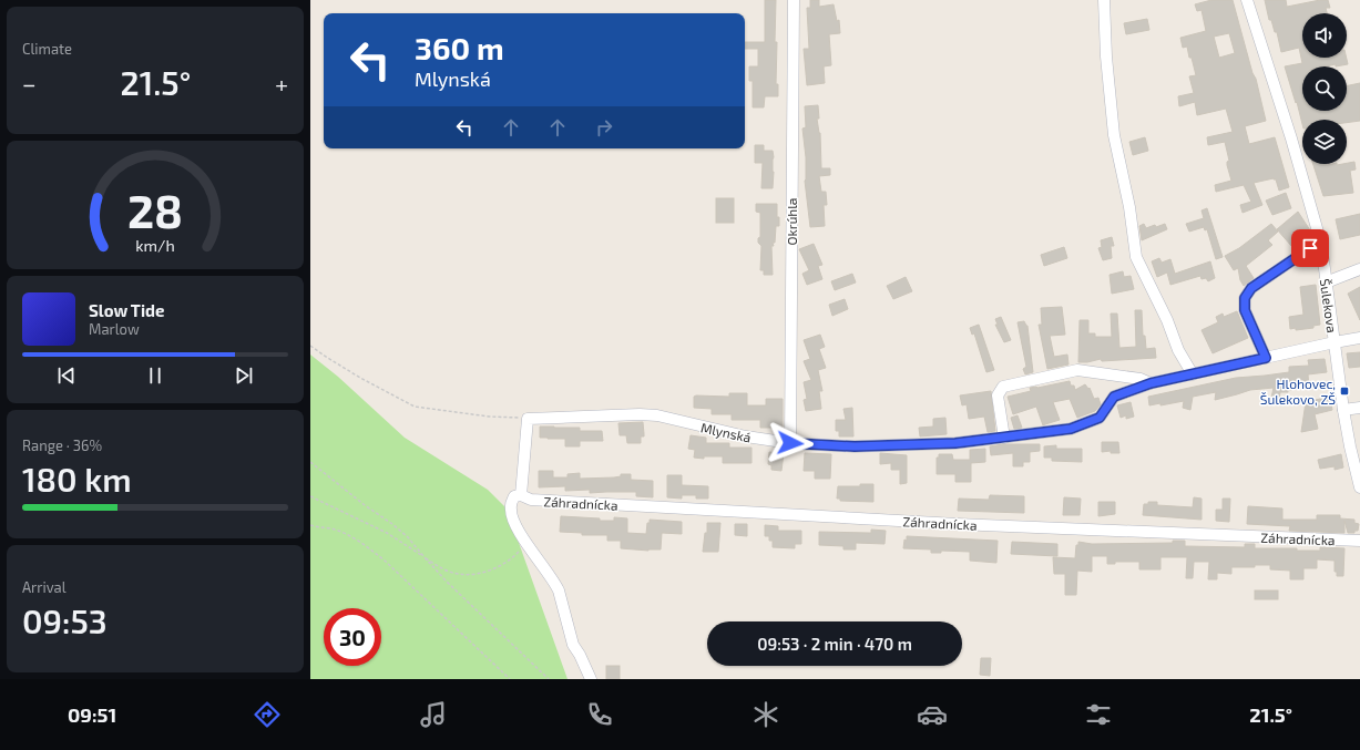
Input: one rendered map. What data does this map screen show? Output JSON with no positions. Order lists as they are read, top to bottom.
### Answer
{
  "streets": {
    "street": [
      "Okrúhla",
      "Šulekova",
      "Mlynská",
      "Záhradnícka"
    ]
  },
  "crossings": [
    ["Okrúhla", "Mlynská"],
    ["Šulekova", "Mlynská"]
  ],
  "places": {
    "transit": ["Hlohovec, Šulekovo, ZŠ"]
  },
  "page": {
    "tile": [
      "Climate",
      ["Range · 36%", "180 km"],
      ["Arrival", "09:53"]
    ],
    "turn": ["360 m", "Mlynská"],
    "heat": ["−", "21.5°", "+"],
    "song": ["Slow Tide", "Marlow"],
    "limit": "30",
    "trip": "09:53 · 2 min · 470 m",
    "tabs": ["09:51", "21.5°"],
    "gauge": ["28", "km/h"]
  }
}
